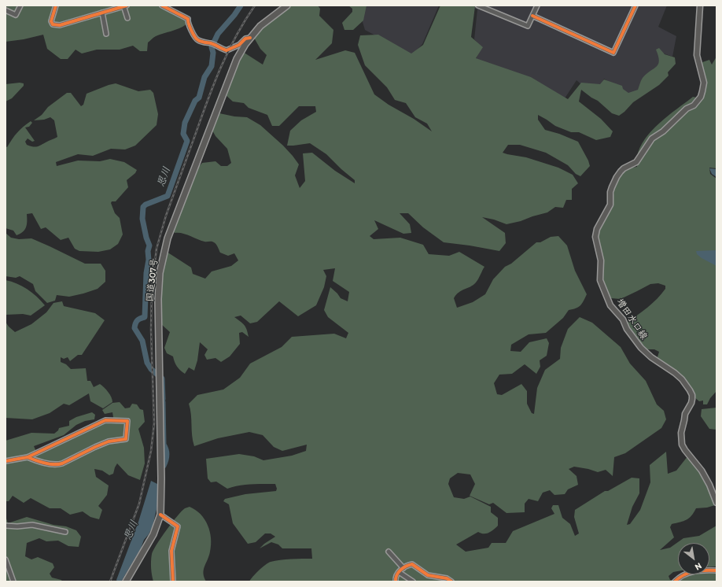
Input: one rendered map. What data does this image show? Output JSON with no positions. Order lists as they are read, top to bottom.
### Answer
{
  "streets": {
    "highway": ["国道307号"],
    "main road": ["増田水口線"]
  },
  "water": ["思川"],
  "north": "bottom right"
}
